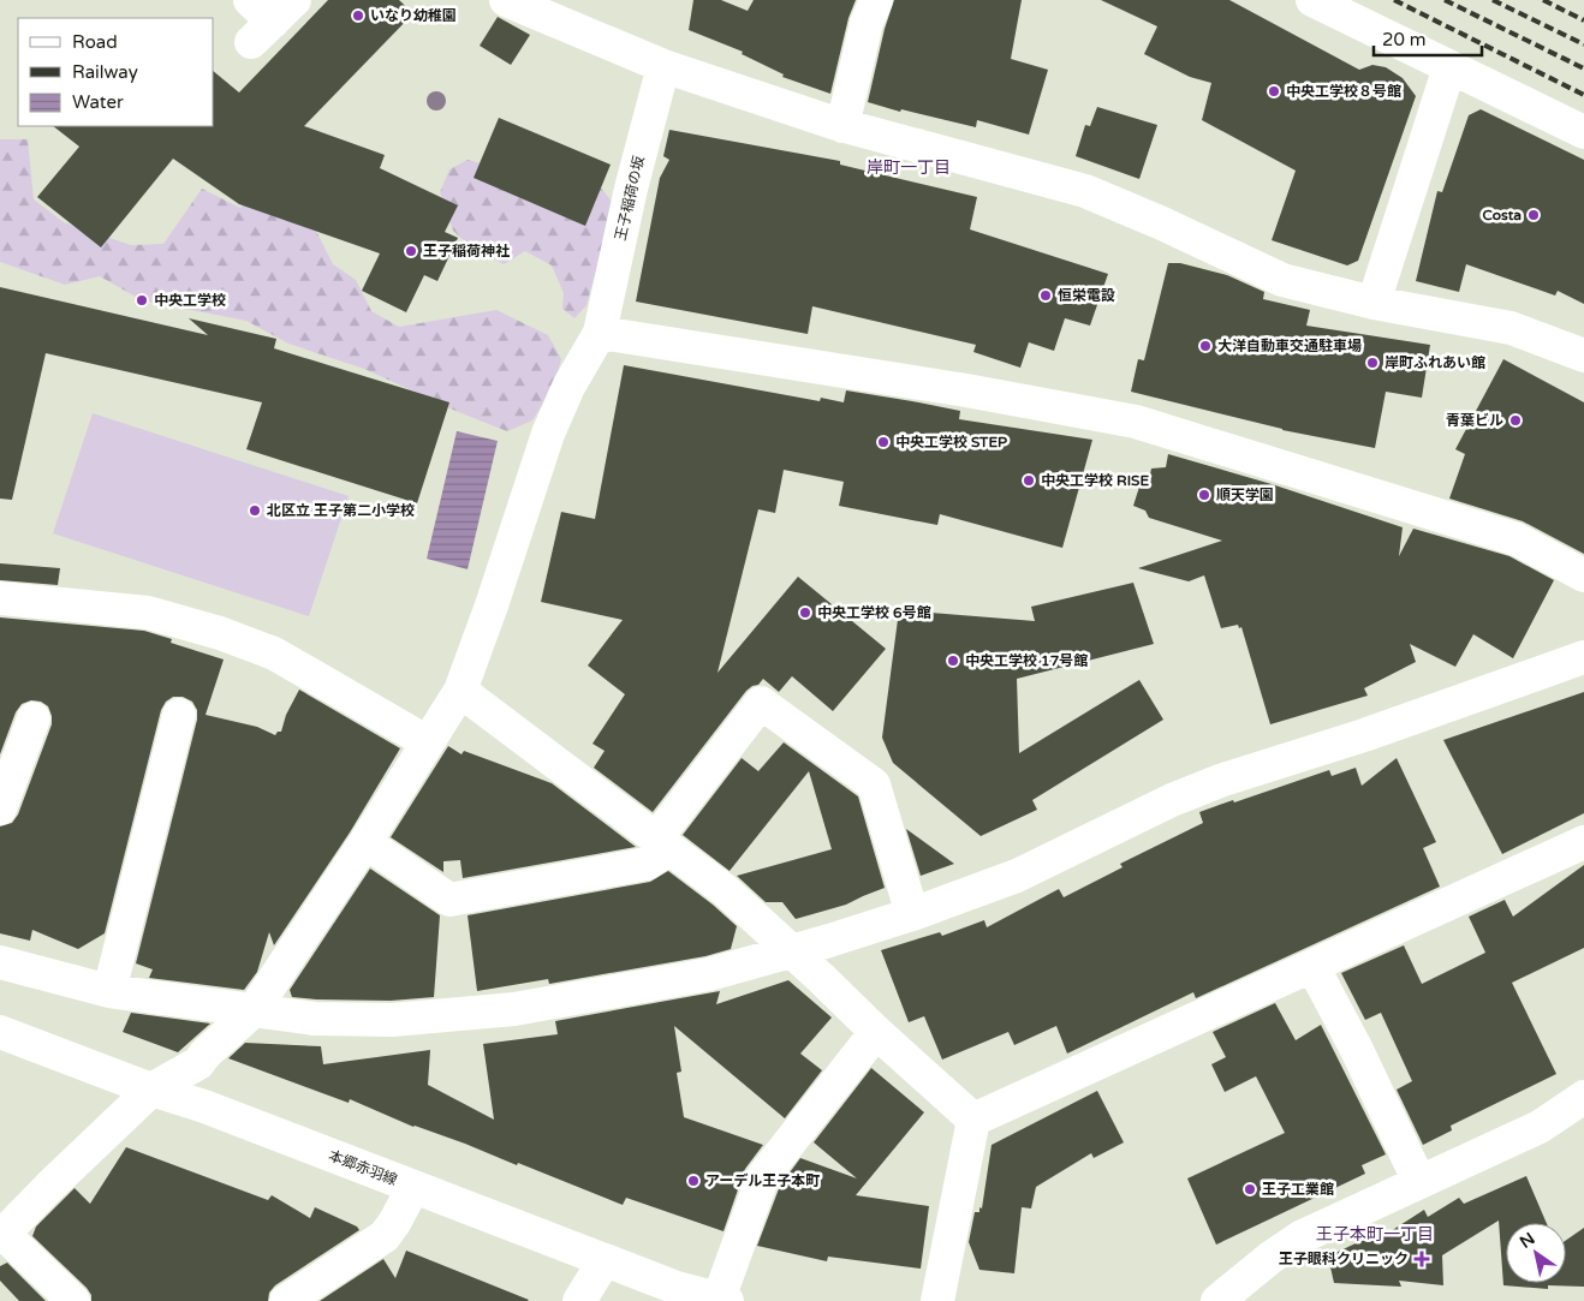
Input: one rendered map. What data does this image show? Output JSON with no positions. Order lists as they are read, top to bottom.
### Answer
{
  "streets": {
    "street": ["王子稲荷の坂", "本郷赤羽線"]
  },
  "crossings": [
    ["王子稲荷の坂", "本郷赤羽線"]
  ],
  "districts": ["岸町一丁目", "王子本町一丁目"],
  "places": {
    "other": [
      "いなり幼稚園",
      "中央工学校８号館",
      "Costa",
      "王子稲荷神社",
      "恒栄電設",
      "中央工学校",
      "大洋自動車交通駐車場",
      "岸町ふれあい館",
      "青葉ビル",
      "中央工学校 STEP",
      "中央工学校 RISE",
      "順天学園",
      "北区立 王子第二小学校",
      "中央工学校 6号館",
      "中央工学校 17号館",
      "アーデル王子本町",
      "王子工業館"
    ],
    "health": ["王子眼科クリニック"]
  },
  "legend": ["Road", "Railway", "Water"],
  "scale_bar": "20 m",
  "north": "top left"
}
